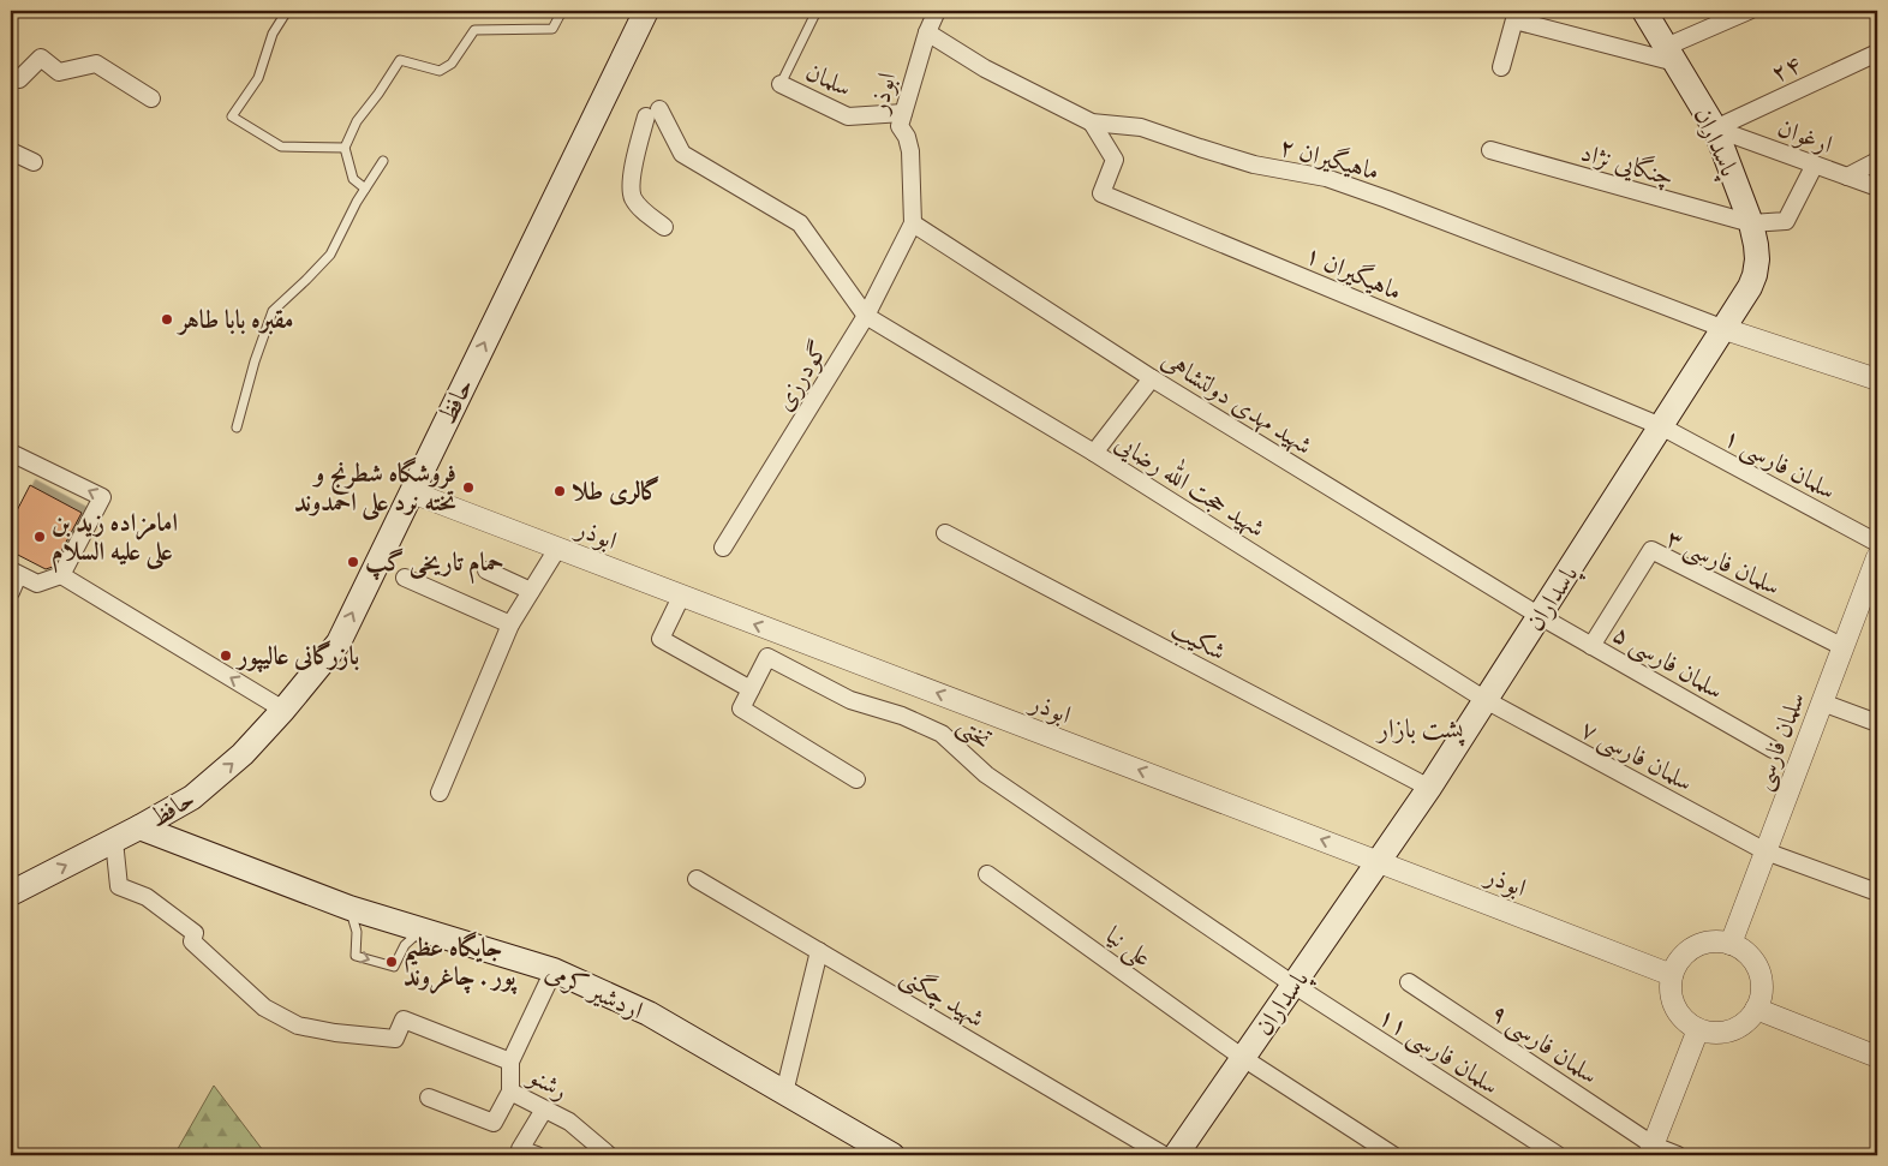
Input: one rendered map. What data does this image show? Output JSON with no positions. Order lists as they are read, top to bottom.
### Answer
{
  "streets": {
    "main road": ["پاسداران", "حافظ", "اردشیر کرمی"],
    "street": [
      "۲۴",
      "سلمان",
      "ابوذر",
      "ارغوان",
      "ماهیگیران ۲",
      "چنگایی نژاد",
      "ماهیگیران ۱",
      "گودرزی",
      "شهید مهدی دولتشاهی",
      "سلمان فارسی ۱",
      "شهید حجت الله رضایی",
      "سلمان فارسی ۳",
      "شکیب",
      "سلمان فارسی ۵",
      "تختی",
      "سلمان فارسی",
      "سلمان فارسی ۷",
      "علی نیا",
      "شهید چگنی",
      "سلمان فارسی ۹",
      "سلمان فارسی ۱۱",
      "رشنو"
    ]
  },
  "crossings": [
    ["۲۴", "ارغوان"],
    ["۲۴", "پاسداران"],
    ["سلمان", "ابوذر"],
    ["ابوذر", "پاسداران"],
    ["ابوذر", "ماهیگیران ۲"],
    ["ابوذر", "گودرزی"],
    ["ابوذر", "حافظ"],
    ["ابوذر", "شهید مهدی دولتشاهی"],
    ["ابوذر", "سلمان فارسی"],
    ["ارغوان", "پاسداران"],
    ["ارغوان", "چنگایی نژاد"],
    ["پاسداران", "ماهیگیران ۲"],
    ["پاسداران", "چنگایی نژاد"],
    ["پاسداران", "ماهیگیران ۱"],
    ["پاسداران", "شهید مهدی دولتشاهی"],
    ["پاسداران", "سلمان فارسی ۱"],
    ["پاسداران", "شهید حجت الله رضایی"],
    ["پاسداران", "شکیب"],
    ["پاسداران", "سلمان فارسی ۵"],
    ["پاسداران", "تختی"],
    ["پاسداران", "سلمان فارسی ۷"],
    ["پاسداران", "علی نیا"],
    ["پاسداران", "سلمان فارسی ۱۱"],
    ["ماهیگیران ۲", "ماهیگیران ۱"],
    ["ماهیگیران ۱", "سلمان فارسی ۱"],
    ["گودرزی", "شهید مهدی دولتشاهی"],
    ["گودرزی", "شهید حجت الله رضایی"],
    ["حافظ", "اردشیر کرمی"],
    ["شهید مهدی دولتشاهی", "سلمان فارسی ۵"],
    ["شهید حجت الله رضایی", "سلمان فارسی ۷"],
    ["سلمان فارسی ۳", "سلمان فارسی ۵"],
    ["سلمان فارسی ۳", "سلمان فارسی"],
    ["تختی", "سلمان فارسی ۱۱"],
    ["سلمان فارسی", "سلمان فارسی ۷"],
    ["اردشیر کرمی", "رشنو"]
  ],
  "one_way": ["ابوذر", "حافظ"],
  "districts": ["پشت بازار"],
  "places": [
    "مقبره بابا طاهر",
    "فروشگاه شطرنج و تخته نرد علی احمدوند",
    "گالری طلا",
    "امامزاده زید بن علی علیه السلام",
    "حمام تاریخی گپ",
    "بازرگانی عالیپور",
    "جایگاه عظیم پور . چاغروند"
  ]
}
